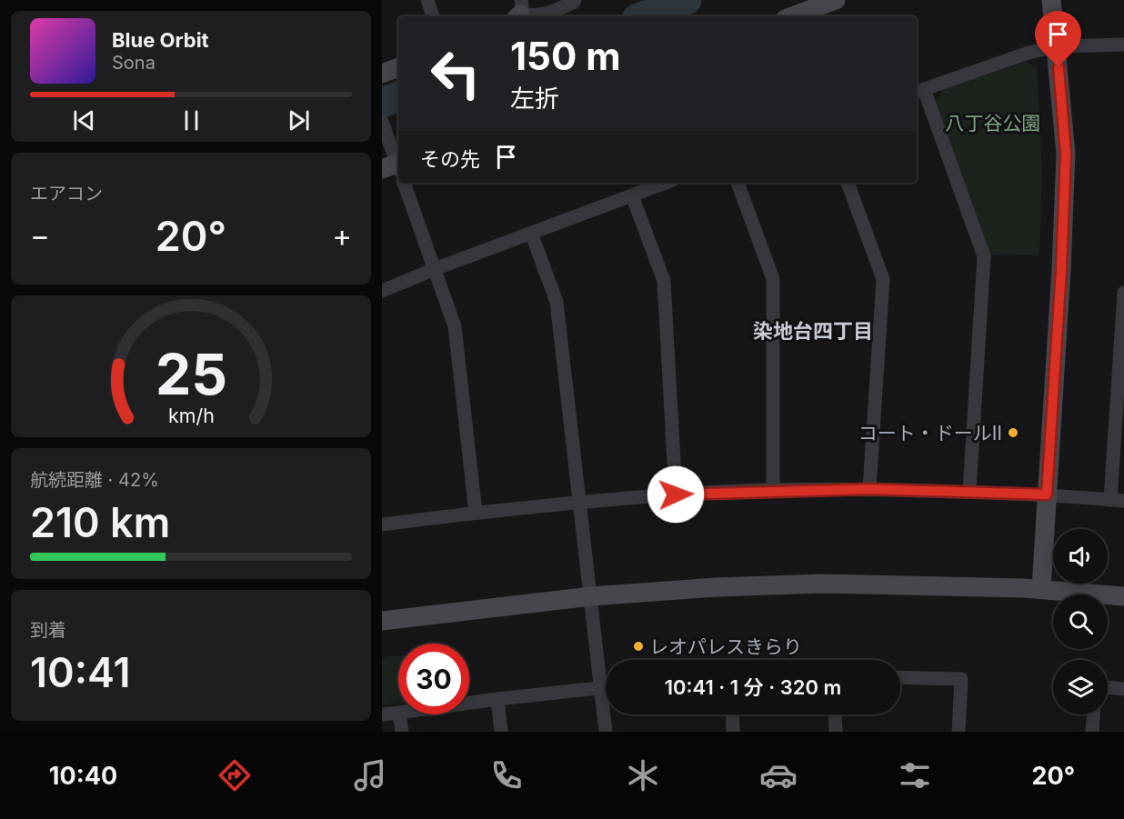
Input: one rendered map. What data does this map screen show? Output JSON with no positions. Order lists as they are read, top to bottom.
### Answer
{
  "districts": ["染地台四丁目"],
  "parks": ["八丁谷公園"],
  "places": ["コート・ドールⅡ", "レオパレスきらり"],
  "page": {
    "turn": ["150 m", "左折"],
    "song": ["Blue Orbit", "Sona"],
    "then": "その先",
    "tile": [
      "エアコン",
      ["航続距離 · 42%", "210 km"],
      ["到着", "10:41"]
    ],
    "heat": ["−", "20°", "+"],
    "limit": "30",
    "trip": "10:41 · 1 分 · 320 m",
    "tabs": ["10:40", "20°"],
    "gauge": ["25", "km/h"]
  }
}
